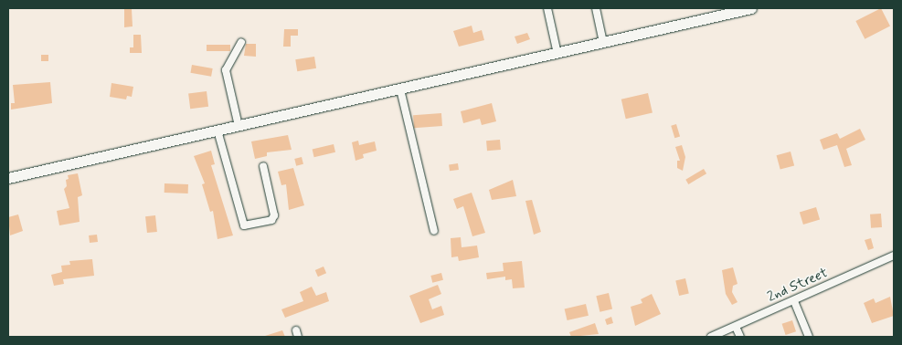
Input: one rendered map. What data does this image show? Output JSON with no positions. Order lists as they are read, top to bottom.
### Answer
{
  "streets": {
    "street": ["2nd Street"]
  }
}
